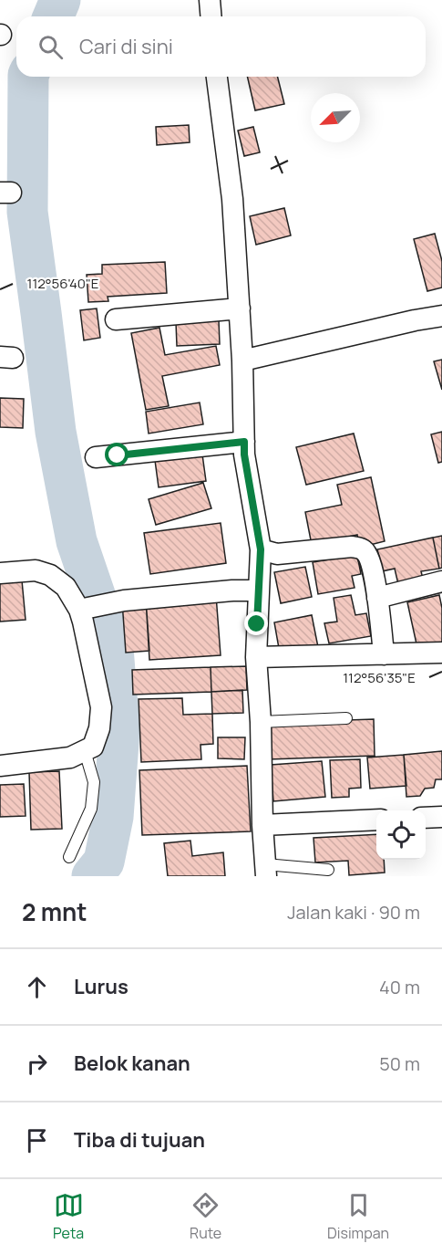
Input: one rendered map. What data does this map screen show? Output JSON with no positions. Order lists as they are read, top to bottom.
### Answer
{
  "north": "bottom left",
  "page": {
    "search": "Cari di sini",
    "heading": ["2 mnt", "Jalan kaki · 90 m"],
    "list": [
      ["Lurus", "40 m"],
      ["Belok kanan", "50 m"],
      "Tiba di tujuan"
    ],
    "nav": ["Peta", "Rute", "Disimpan"]
  },
  "coordinates": ["112°56'40\"E", "112°56'35\"E"]
}
